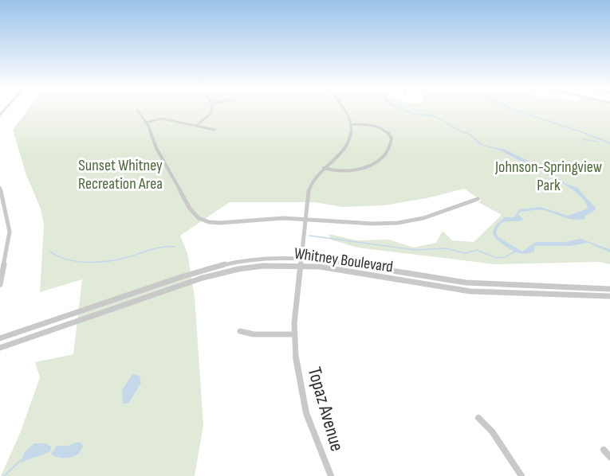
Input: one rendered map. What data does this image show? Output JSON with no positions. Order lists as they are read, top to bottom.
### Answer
{
  "streets": {
    "street": ["Whitney Boulevard", "Topaz Avenue"]
  },
  "crossings": [
    ["Whitney Boulevard", "Topaz Avenue"]
  ],
  "parks": ["Sunset Whitney Recreation Area", "Johnson-Springview Park"]
}
